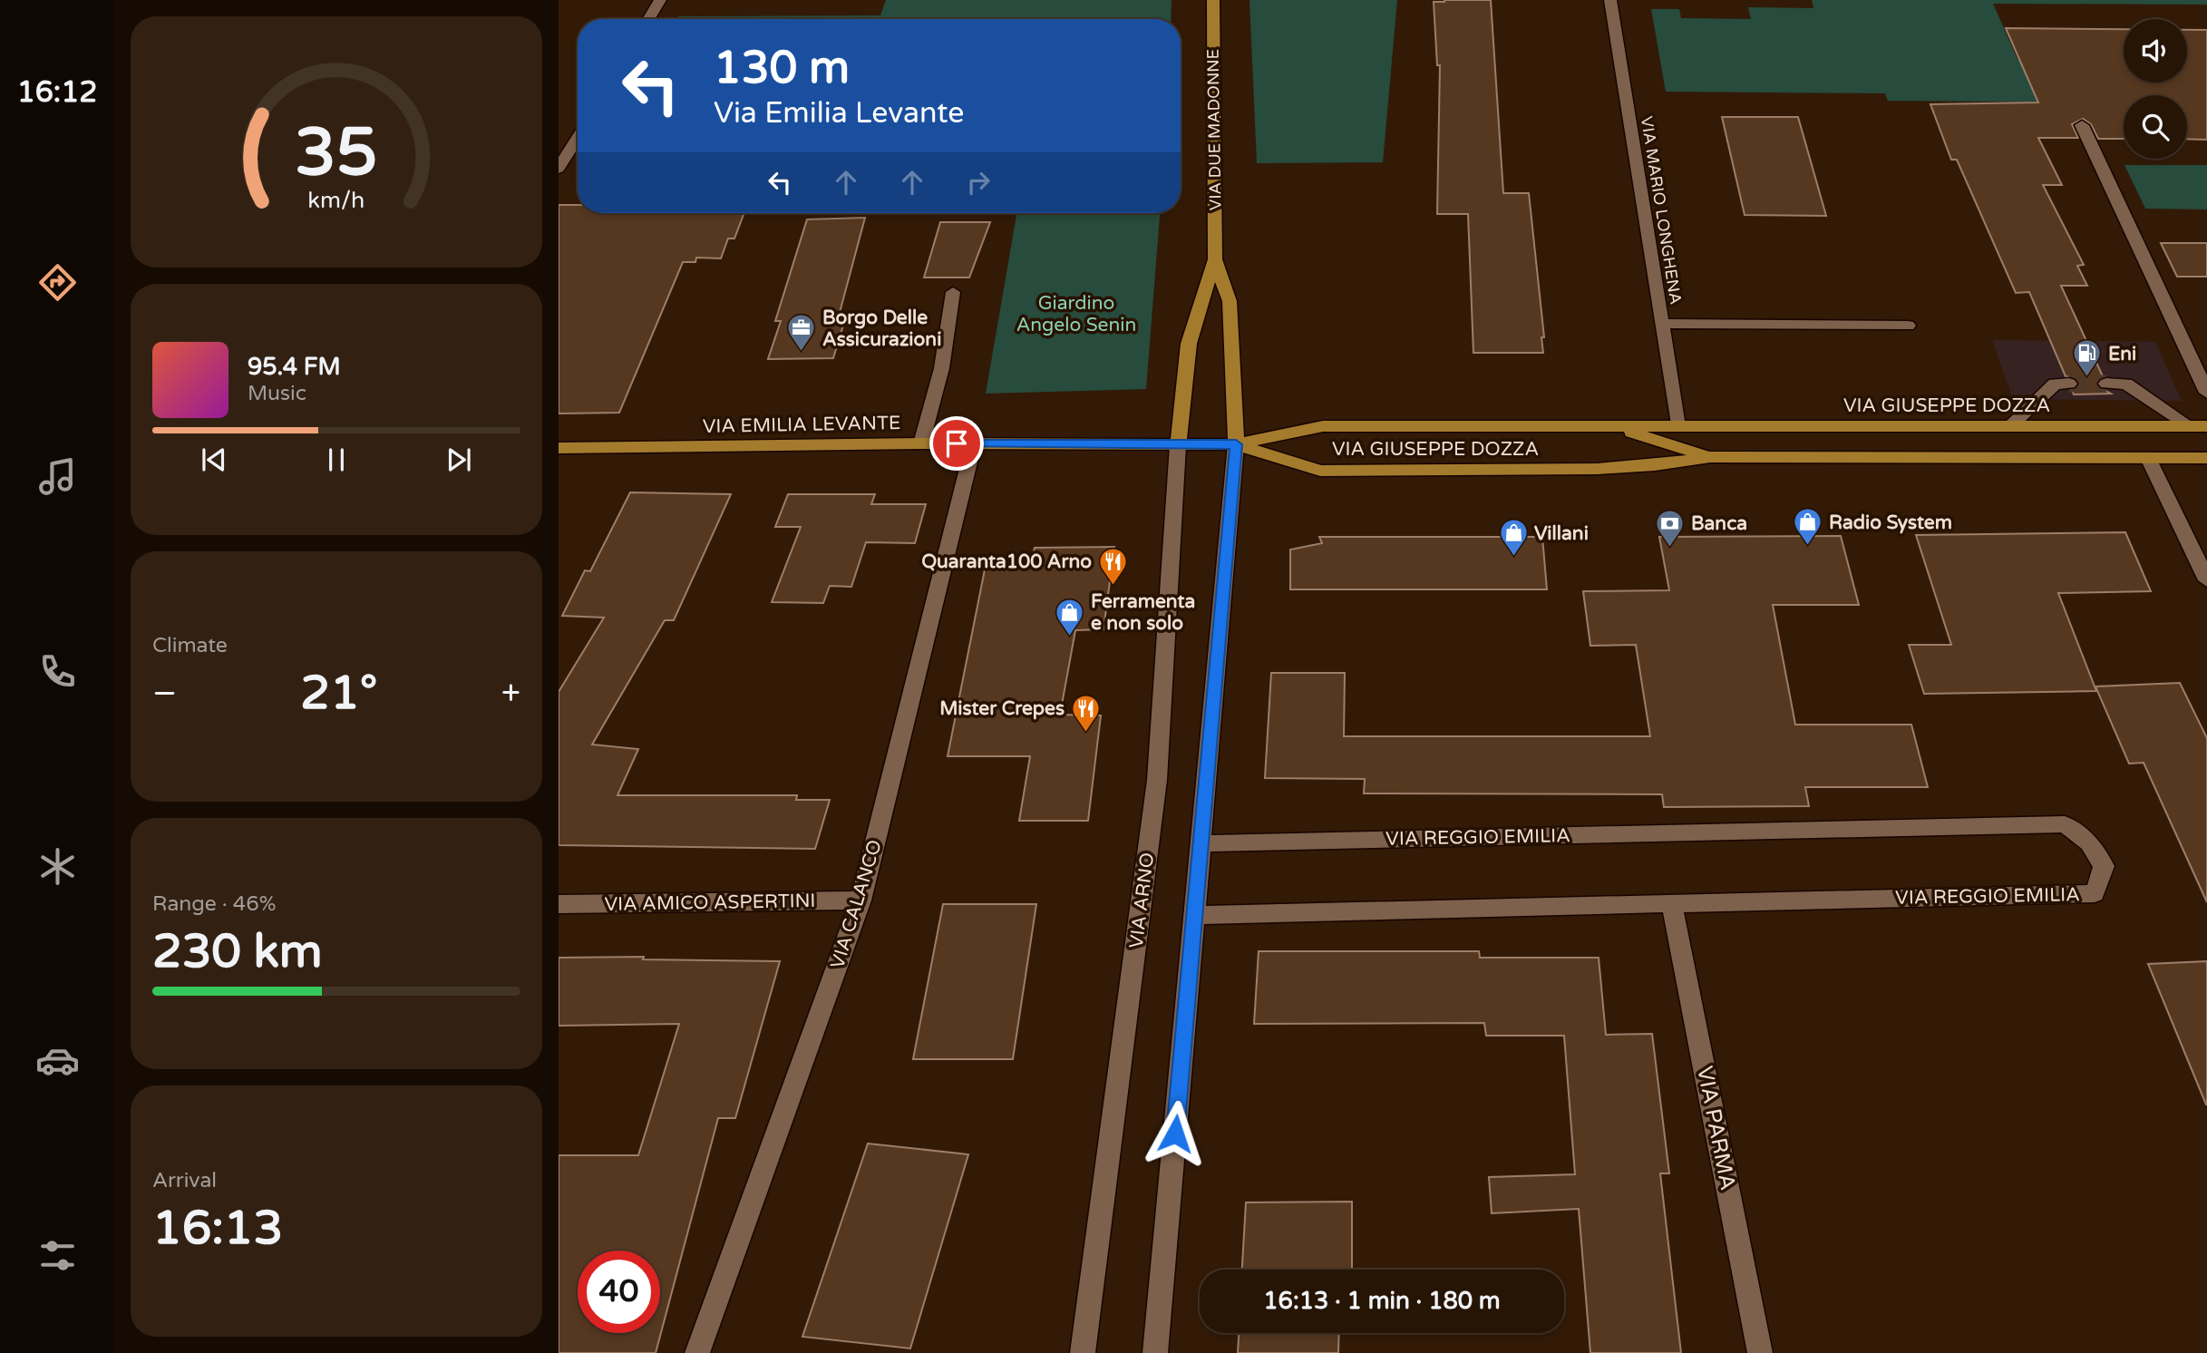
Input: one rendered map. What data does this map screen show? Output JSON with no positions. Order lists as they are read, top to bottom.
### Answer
{
  "streets": {
    "main road": ["VIA DUE MADONNE", "VIA GIUSEPPE DOZZA", "VIA EMILIA LEVANTE"],
    "street": [
      "VIA MARIO LONGHENA",
      "VIA REGGIO EMILIA",
      "VIA ARNO",
      "VIA AMICO ASPERTINI",
      "VIA CALANCO",
      "VIA PARMA"
    ]
  },
  "crossings": [
    ["VIA DUE MADONNE", "VIA GIUSEPPE DOZZA"],
    ["VIA DUE MADONNE", "VIA EMILIA LEVANTE"],
    ["VIA DUE MADONNE", "VIA ARNO"],
    ["VIA MARIO LONGHENA", "VIA GIUSEPPE DOZZA"],
    ["VIA GIUSEPPE DOZZA", "VIA EMILIA LEVANTE"],
    ["VIA EMILIA LEVANTE", "VIA ARNO"],
    ["VIA EMILIA LEVANTE", "VIA CALANCO"],
    ["VIA REGGIO EMILIA", "VIA PARMA"],
    ["VIA AMICO ASPERTINI", "VIA CALANCO"]
  ],
  "parks": ["Giardino Angelo Senin"],
  "places": {
    "office": ["Borgo Delle Assicurazioni"],
    "fuel station": ["Eni"],
    "shop": ["Radio System", "Villani", "Ferramenta e non solo"],
    "bank": ["Banca"],
    "restaurant": ["Quaranta100 Arno", "Mister Crepes"]
  },
  "page": {
    "tabs": "16:12",
    "turn": ["130 m", "Via Emilia Levante"],
    "song": ["95.4 FM", "Music"],
    "tile": [
      "Climate",
      ["Range · 46%", "230 km"],
      ["Arrival", "16:13"]
    ],
    "heat": ["−", "21°", "+"],
    "limit": "40",
    "trip": "16:13 · 1 min · 180 m",
    "gauge": ["35", "km/h"]
  }
}
